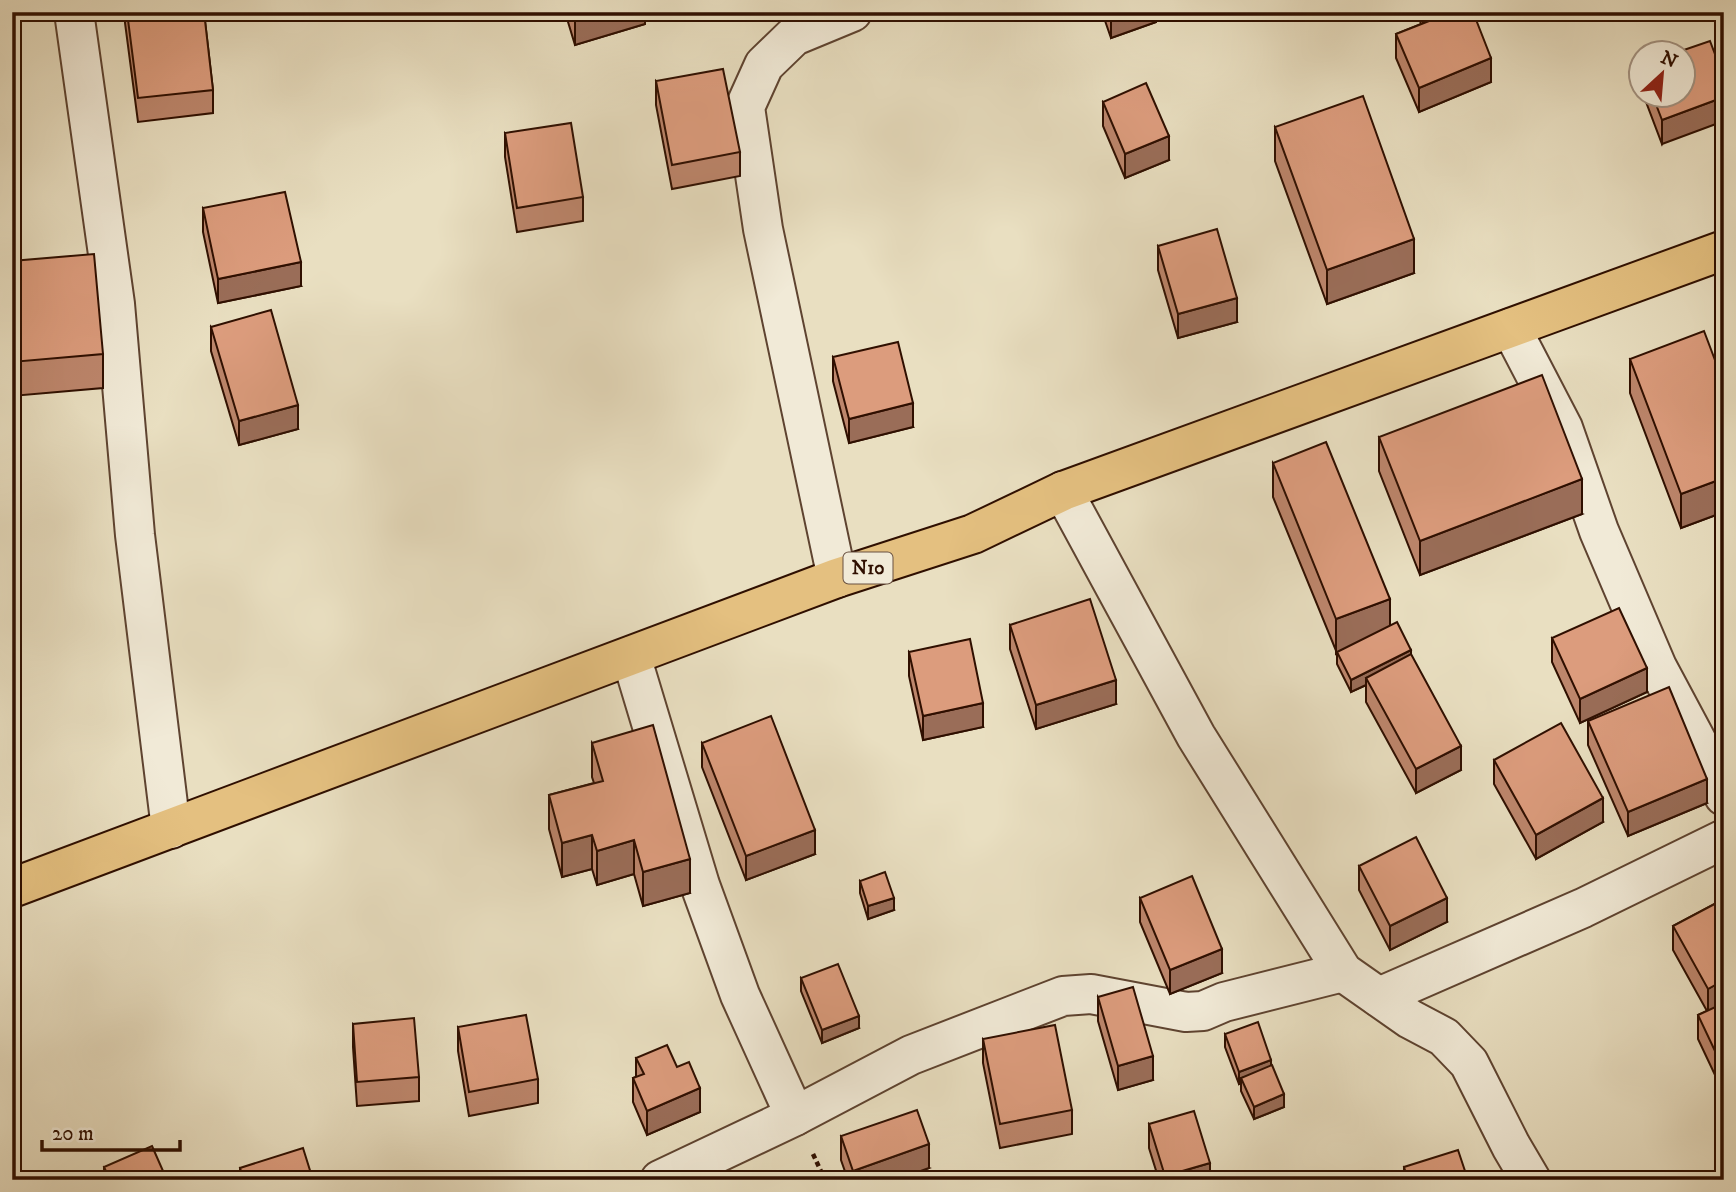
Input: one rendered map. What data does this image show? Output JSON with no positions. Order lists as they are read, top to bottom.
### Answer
{
  "streets": {
    "main road": ["N10"]
  },
  "scale_bar": "20 m",
  "north": "top right"
}
